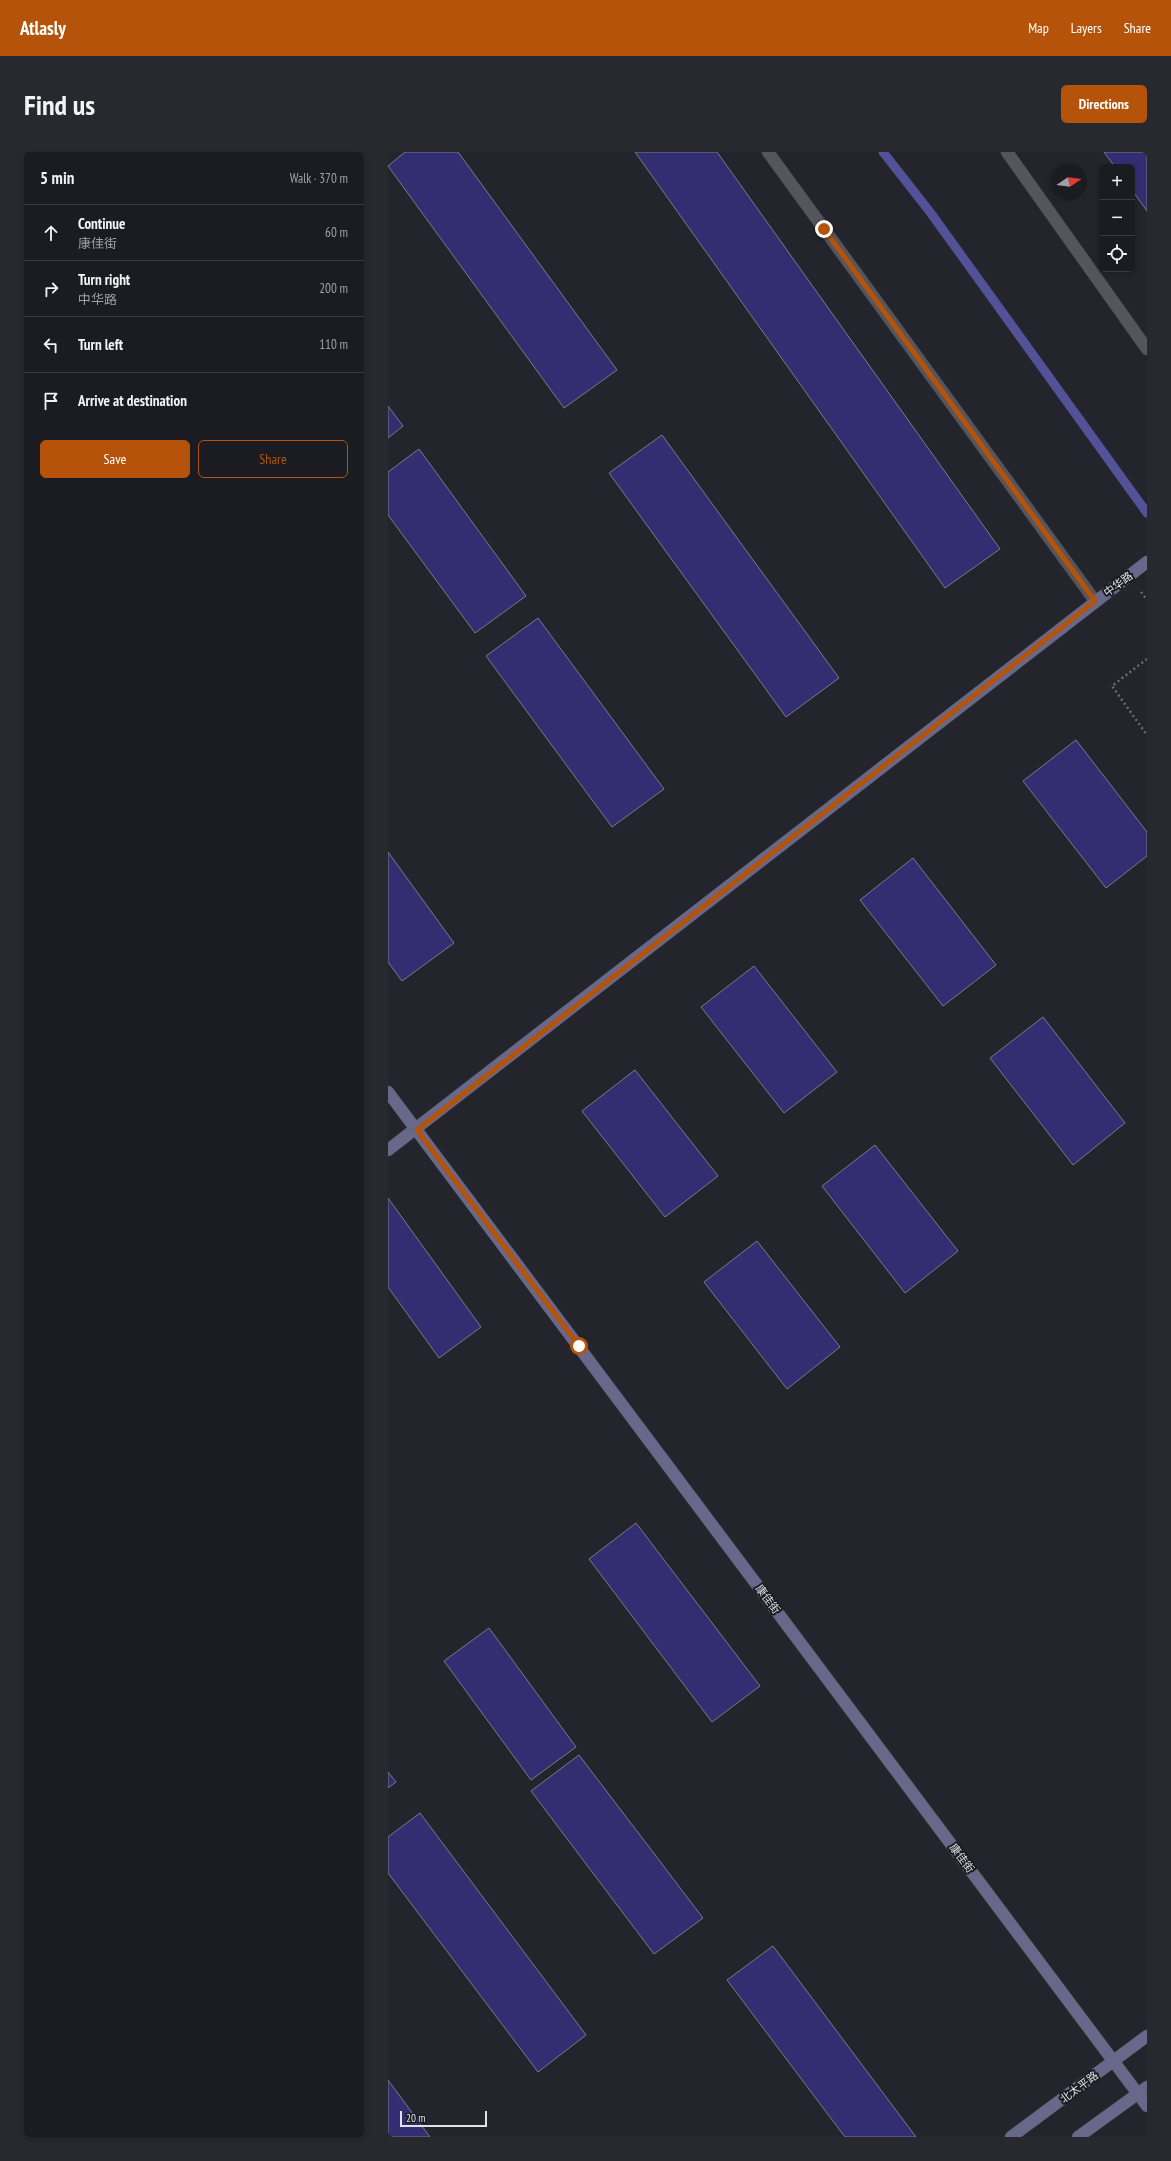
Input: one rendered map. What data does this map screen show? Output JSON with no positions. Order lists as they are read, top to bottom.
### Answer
{
  "streets": {
    "street": ["中华路", "康佳街", "北太平路"]
  },
  "crossings": [
    ["中华路", "康佳街"],
    ["康佳街", "北太平路"]
  ],
  "scale_bar": "20 m",
  "north": "right",
  "page": {
    "header": "Atlasly",
    "nav": ["Map", "Layers", "Share"],
    "buttons": [
      "Directions",
      ["Save", "Share"]
    ],
    "title": "Find us",
    "heading": ["5 min", "Walk · 370 m"],
    "map_buttons": ["+", "−"],
    "list": [
      ["Continue", "康佳街", "60 m"],
      ["Turn right", "中华路", "200 m"],
      ["Turn left", "110 m"],
      "Arrive at destination"
    ],
    "scale": "20 m"
  }
}
